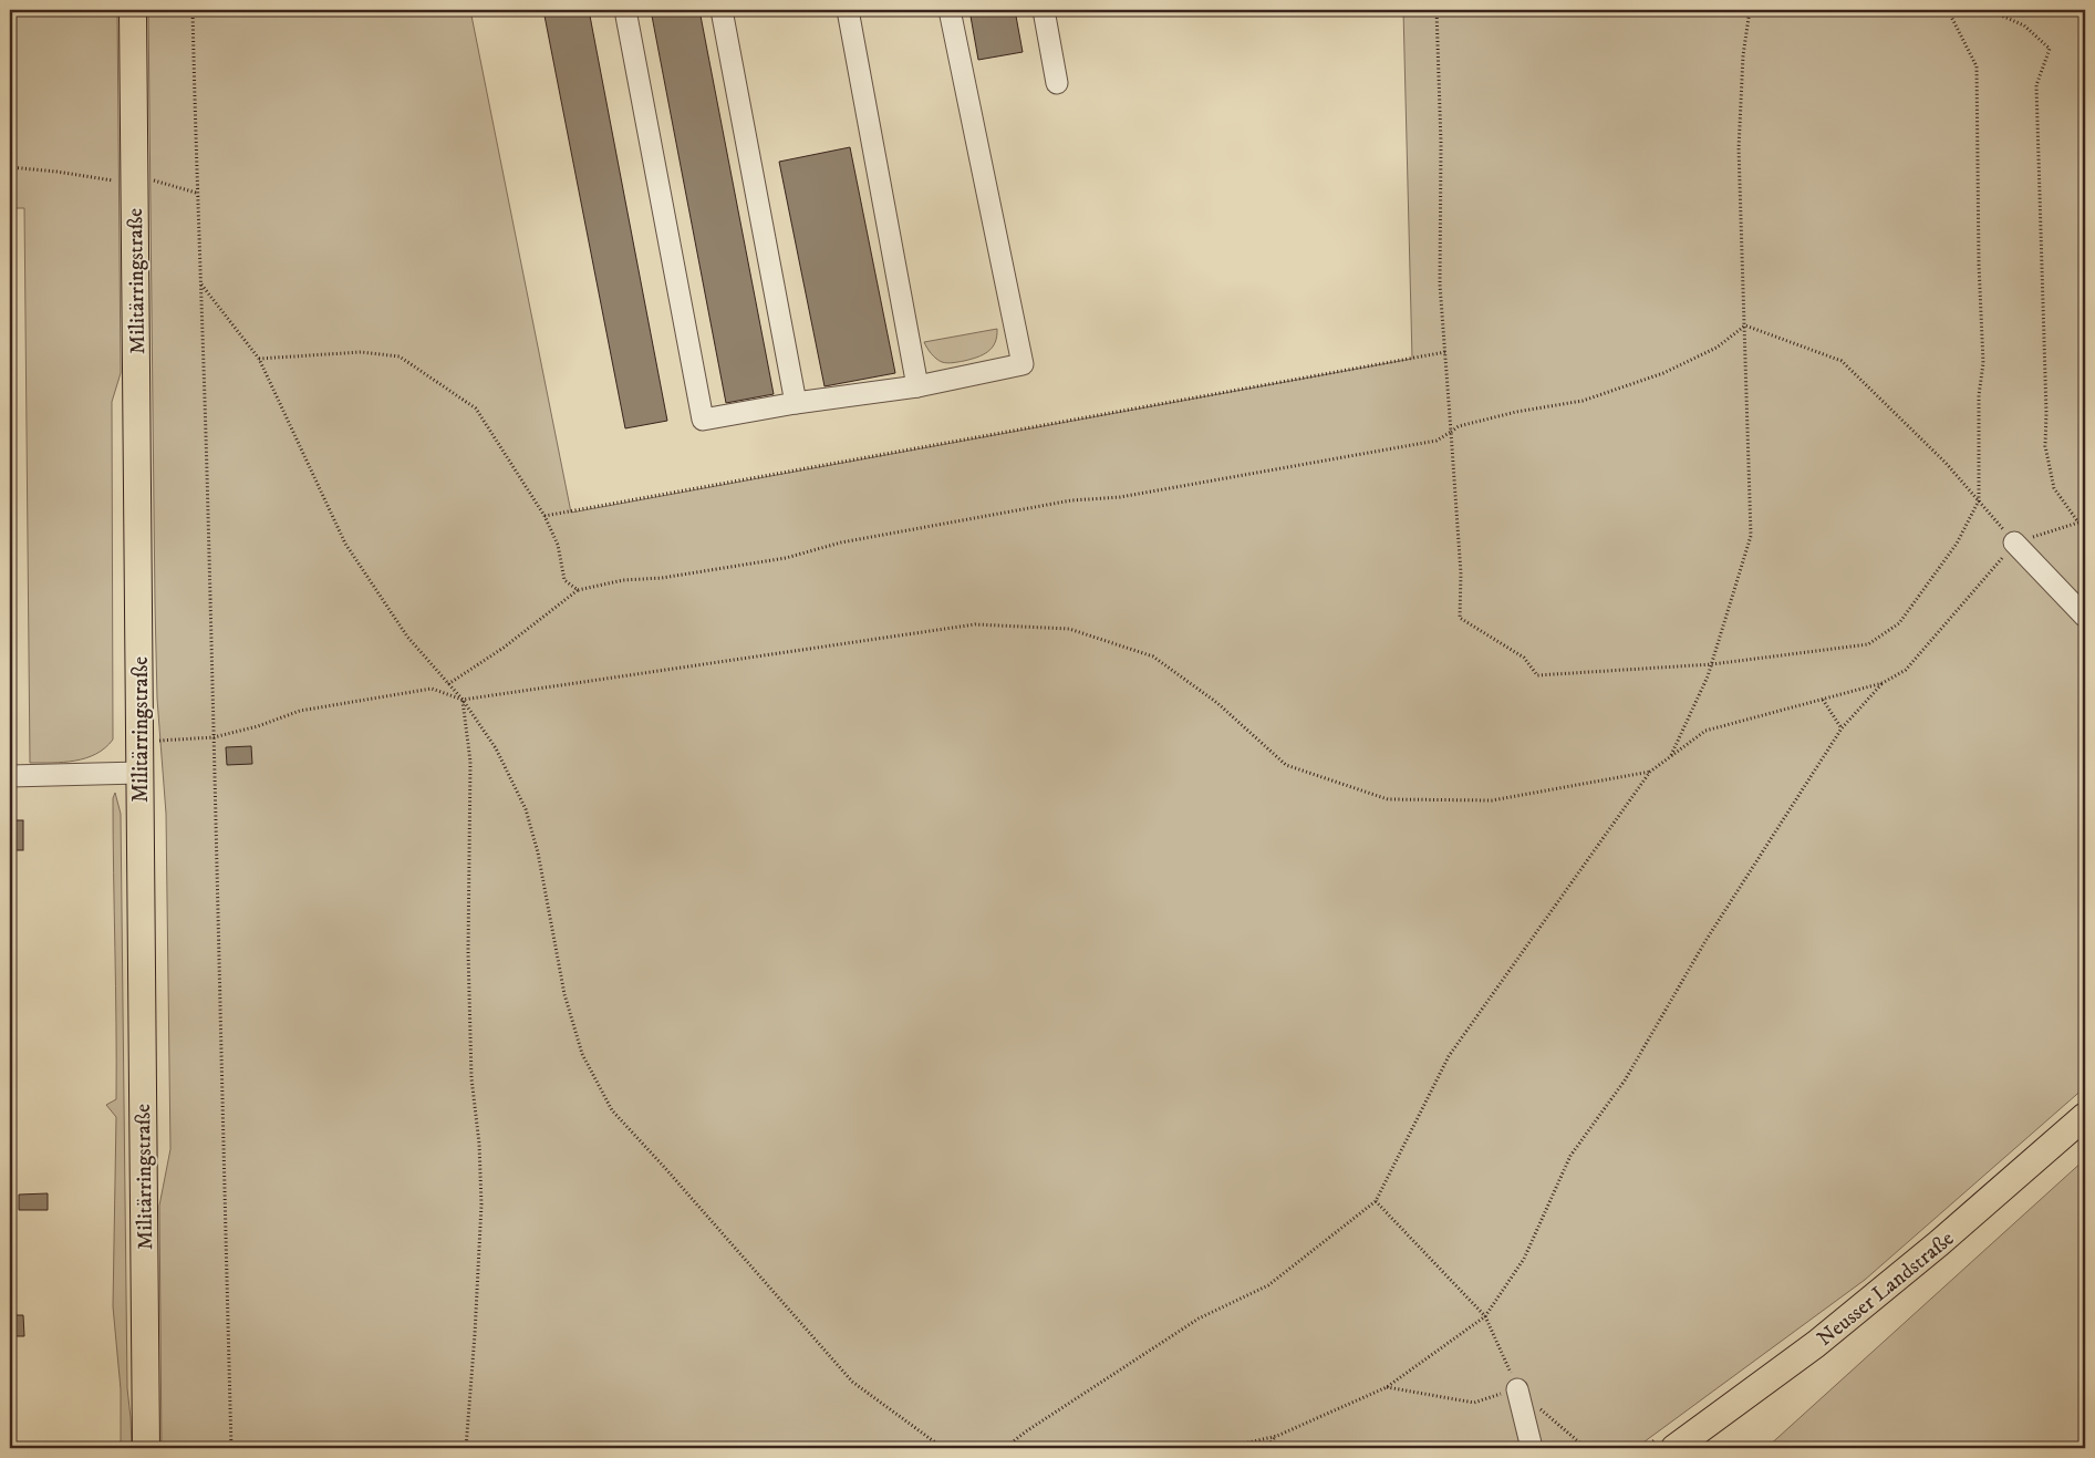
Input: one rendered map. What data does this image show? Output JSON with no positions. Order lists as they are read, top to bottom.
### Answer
{
  "streets": {
    "main road": ["Militärringstraße", "Neusser Landstraße"]
  }
}
